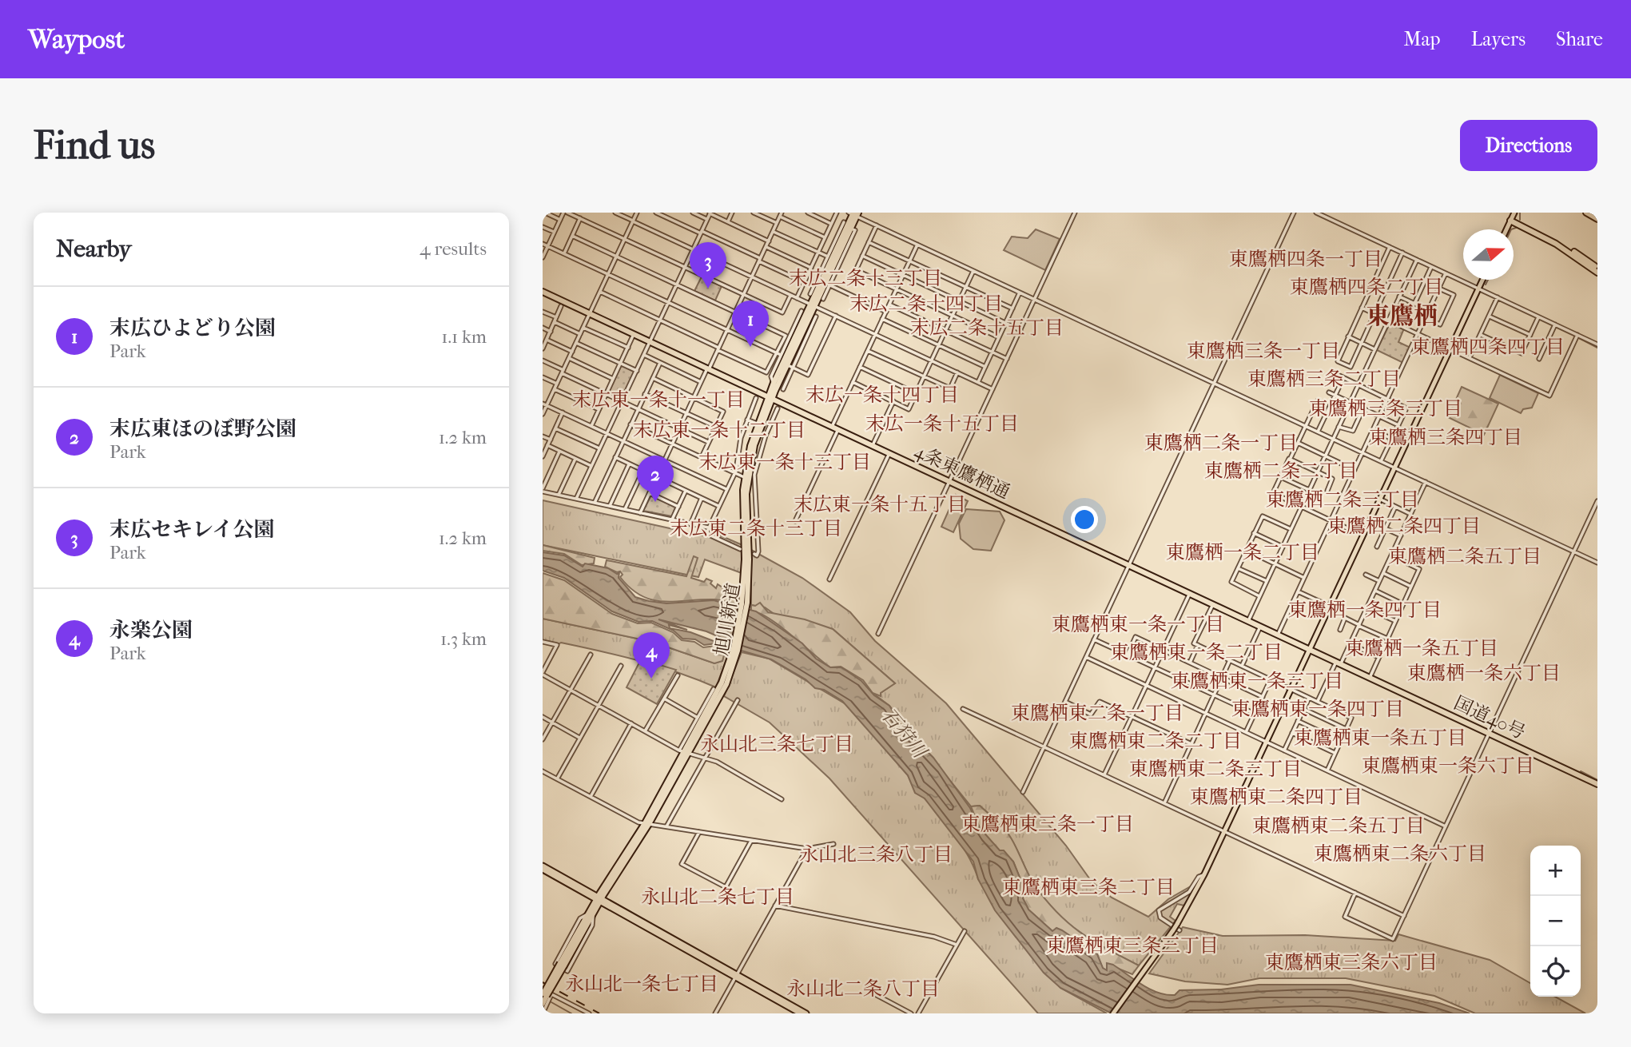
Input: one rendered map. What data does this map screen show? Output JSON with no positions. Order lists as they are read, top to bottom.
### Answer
{
  "streets": {
    "highway": ["4条東鷹栖通", "旭川新道", "国道40号"]
  },
  "crossings": [
    ["4条東鷹栖通", "旭川新道"],
    ["4条東鷹栖通", "国道40号"]
  ],
  "districts": [
    "東鷹栖四条一丁目",
    "末広二条十三丁目",
    "東鷹栖四条二丁目",
    "末広二条十四丁目",
    "東鷹栖",
    "末広二条十五丁目",
    "東鷹栖四条四丁目",
    "東鷹栖三条一丁目",
    "東鷹栖三条二丁目",
    "末広一条十四丁目",
    "末広東一条十一丁目",
    "東鷹栖三条三丁目",
    "末広一条十五丁目",
    "末広東一条十二丁目",
    "東鷹栖三条四丁目",
    "東鷹栖二条一丁目",
    "末広東一条十三丁目",
    "東鷹栖二条二丁目",
    "東鷹栖二条三丁目",
    "末広東一条十五丁目",
    "東鷹栖二条四丁目",
    "末広東二条十三丁目",
    "東鷹栖一条二丁目",
    "東鷹栖二条五丁目",
    "東鷹栖一条四丁目",
    "東鷹栖東一条一丁目",
    "東鷹栖一条五丁目",
    "東鷹栖東一条二丁目",
    "東鷹栖一条六丁目",
    "東鷹栖東一条三丁目",
    "東鷹栖東一条四丁目",
    "東鷹栖東二条一丁目",
    "東鷹栖東一条五丁目",
    "東鷹栖東二条二丁目",
    "永山北三条七丁目",
    "東鷹栖東一条六丁目",
    "東鷹栖東二条三丁目",
    "東鷹栖東二条四丁目",
    "東鷹栖東三条一丁目",
    "東鷹栖東二条五丁目",
    "東鷹栖東二条六丁目",
    "永山北三条八丁目",
    "東鷹栖東三条二丁目",
    "永山北二条七丁目",
    "東鷹栖東三条三丁目",
    "東鷹栖東三条六丁目",
    "永山北一条七丁目",
    "永山北二条八丁目"
  ],
  "water": ["石狩川"],
  "north": "right",
  "page": {
    "header": "Waypost",
    "nav": ["Map", "Layers", "Share"],
    "buttons": "Directions",
    "title": "Find us",
    "heading": ["Nearby", "4 results"],
    "pins": [
      "3",
      "1",
      "2",
      "4"
    ],
    "list": [
      {
        "mark": "1",
        "name": "末広ひよどり公園",
        "note": "Park",
        "value": "1.1 km"
      },
      {
        "mark": "2",
        "name": "末広東ほのぼ野公園",
        "note": "Park",
        "value": "1.2 km"
      },
      {
        "mark": "3",
        "name": "末広セキレイ公園",
        "note": "Park",
        "value": "1.2 km"
      },
      {
        "mark": "4",
        "name": "永楽公園",
        "note": "Park",
        "value": "1.3 km"
      }
    ],
    "map_buttons": ["+", "−"]
  }
}
